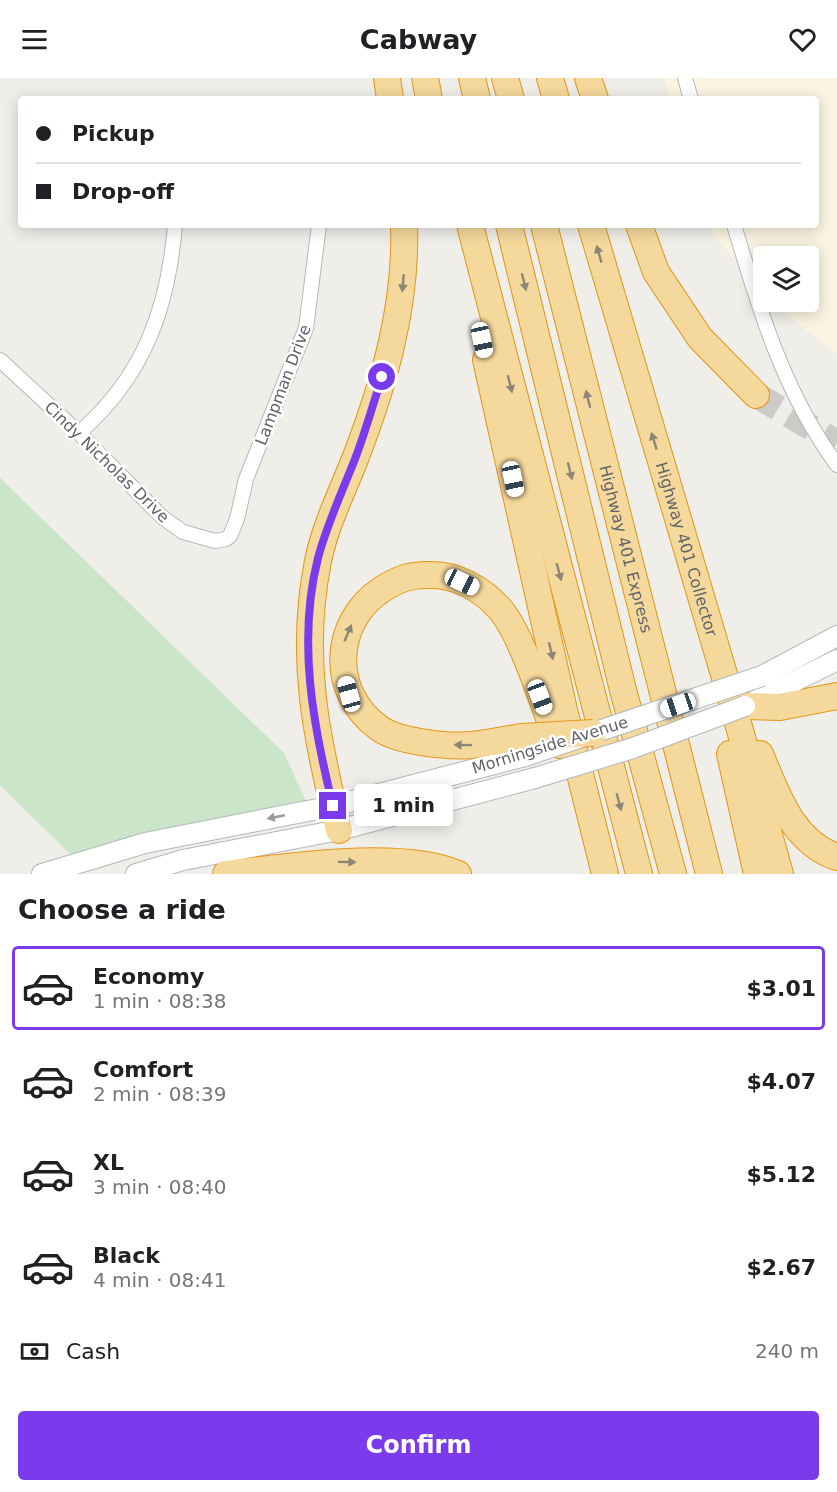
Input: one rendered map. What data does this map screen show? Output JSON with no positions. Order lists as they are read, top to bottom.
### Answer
{
  "streets": {
    "highway": ["Highway 401 Express", "Highway 401 Collector"],
    "main road": ["Morningside Avenue"],
    "street": ["Lampman Drive", "Cindy Nicholas Drive"]
  },
  "crossings": [
    ["Lampman Drive", "Cindy Nicholas Drive"],
    ["Highway 401 Collector", "Morningside Avenue"]
  ],
  "page": {
    "header": "Cabway",
    "banner": ["Pickup", "Drop-off"],
    "bubble": "1 min",
    "heading": "Choose a ride",
    "list": [
      {
        "name": "Economy",
        "note": "1 min · 08:38",
        "value": "$3.01"
      },
      {
        "name": "Comfort",
        "note": "2 min · 08:39",
        "value": "$4.07"
      },
      {
        "name": "XL",
        "note": "3 min · 08:40",
        "value": "$5.12"
      },
      {
        "name": "Black",
        "note": "4 min · 08:41",
        "value": "$2.67"
      }
    ],
    "pay": ["Cash", "240 m"],
    "buttons": "Confirm"
  }
}
